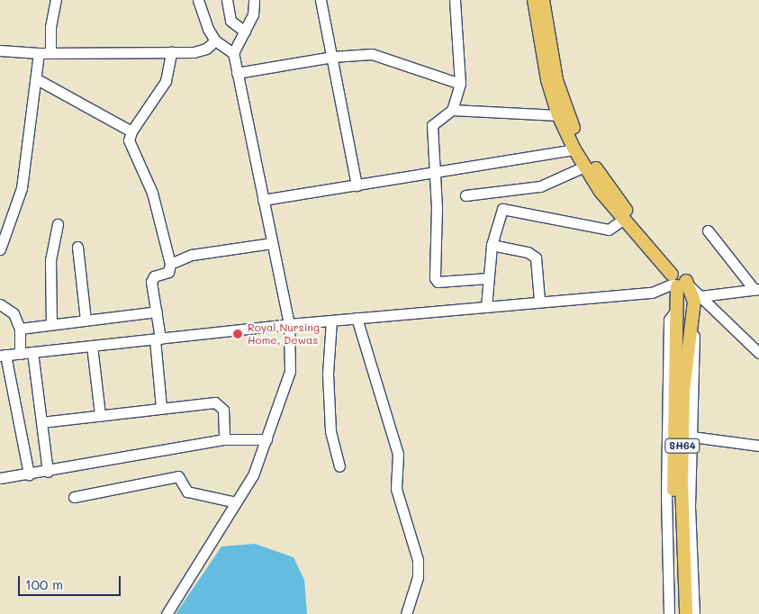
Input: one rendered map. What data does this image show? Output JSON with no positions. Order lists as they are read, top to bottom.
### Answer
{
  "streets": {
    "main road": ["SH64"]
  },
  "places": ["Royal Nursing Home, Dewas"],
  "scale_bar": "100 m"
}
